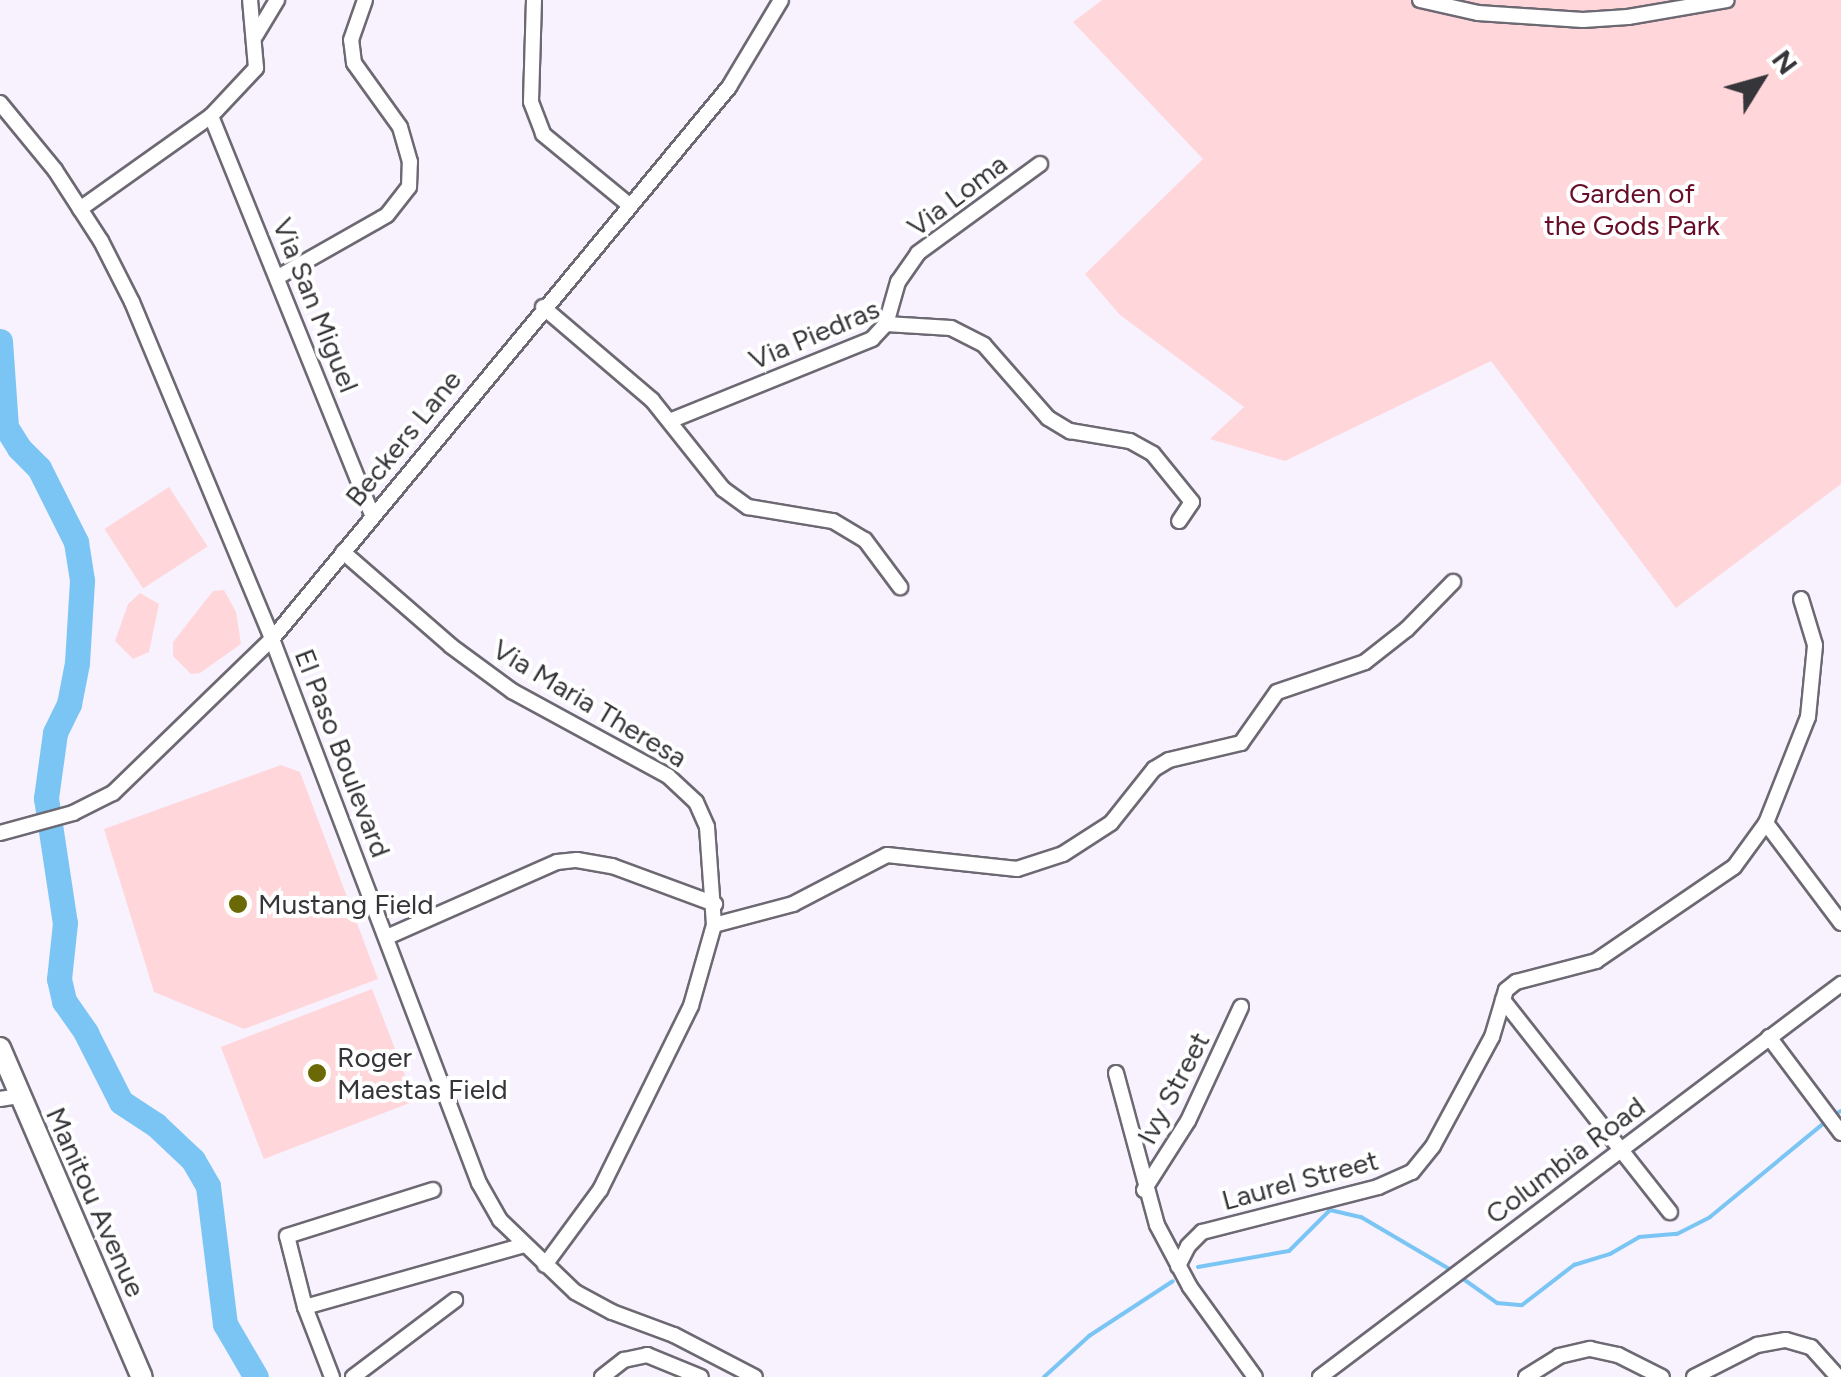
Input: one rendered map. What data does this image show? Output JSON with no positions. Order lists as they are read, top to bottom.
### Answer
{
  "streets": {
    "main road": ["Manitou Avenue"],
    "street": [
      "Via Loma",
      "Via San Miguel",
      "Via Piedras",
      "Beckers Lane",
      "Via Maria Theresa",
      "El Paso Boulevard",
      "Ivy Street",
      "Columbia Road",
      "Laurel Street"
    ]
  },
  "crossings": [
    ["Via Loma", "Via Piedras"],
    ["Via San Miguel", "Beckers Lane"],
    ["Beckers Lane", "Via Maria Theresa"],
    ["Beckers Lane", "El Paso Boulevard"],
    ["Via Maria Theresa", "El Paso Boulevard"]
  ],
  "parks": ["Garden of the Gods Park"],
  "places": ["Mustang Field", "Roger Maestas Field"],
  "north": "top right"
}
